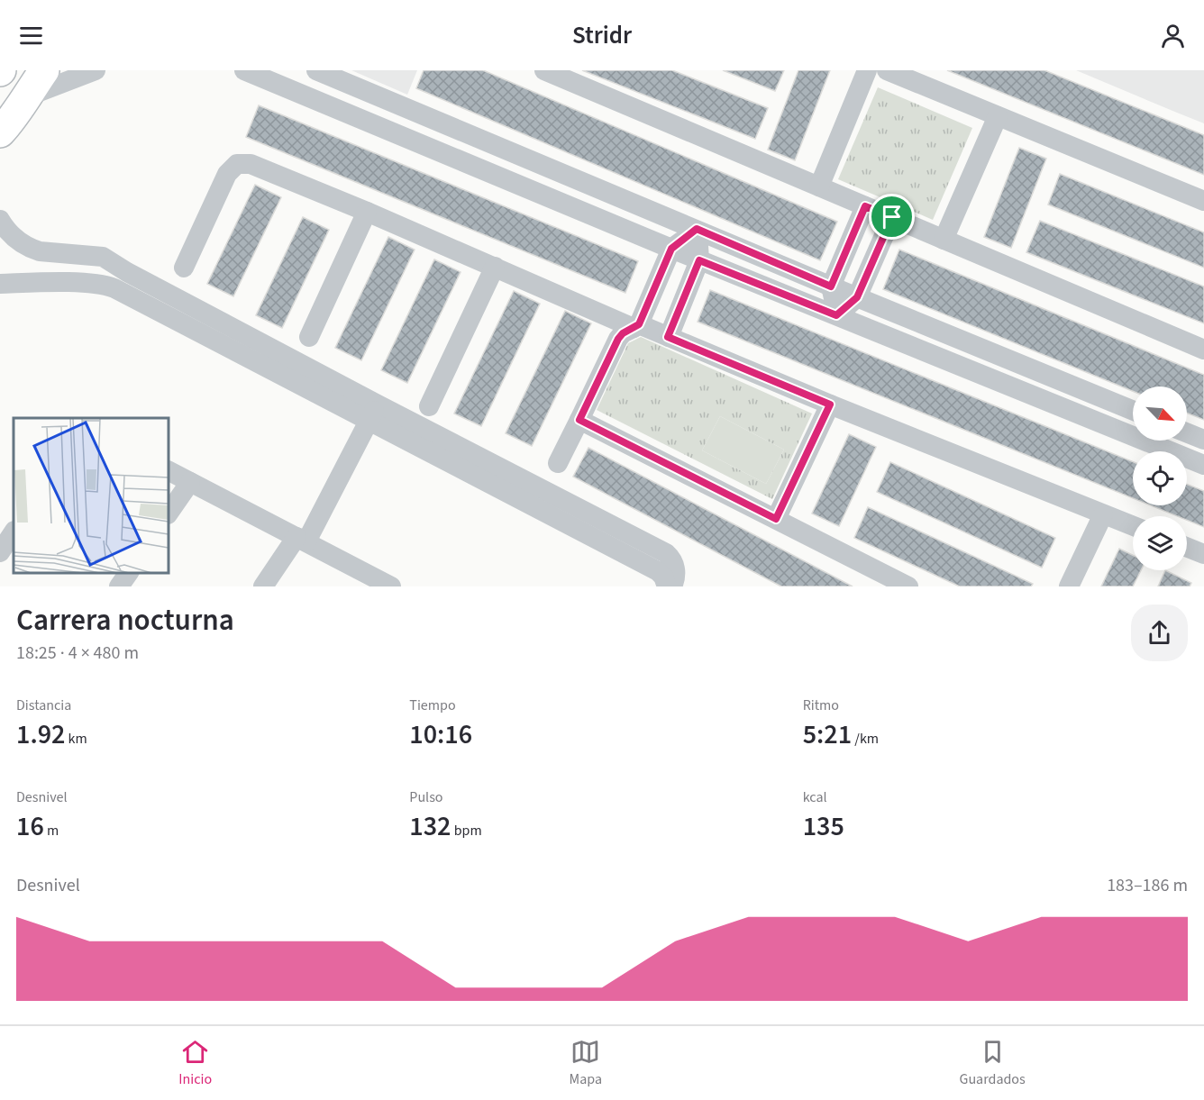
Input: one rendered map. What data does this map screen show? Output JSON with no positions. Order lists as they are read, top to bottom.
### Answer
{
  "north": "bottom right",
  "page": {
    "header": "Stridr",
    "heading": ["Carrera nocturna", "18:25 · 4 × 480 m"],
    "stats": [
      ["Distancia", "1.92 km"],
      ["Tiempo", "10:16"],
      ["Ritmo", "5:21 /km"],
      ["Desnivel", "16 m"],
      ["Pulso", "132 bpm"],
      ["kcal", "135"]
    ],
    "chart": ["Desnivel", "183–186 m"],
    "tabs": ["Inicio", "Mapa", "Guardados"]
  }
}
